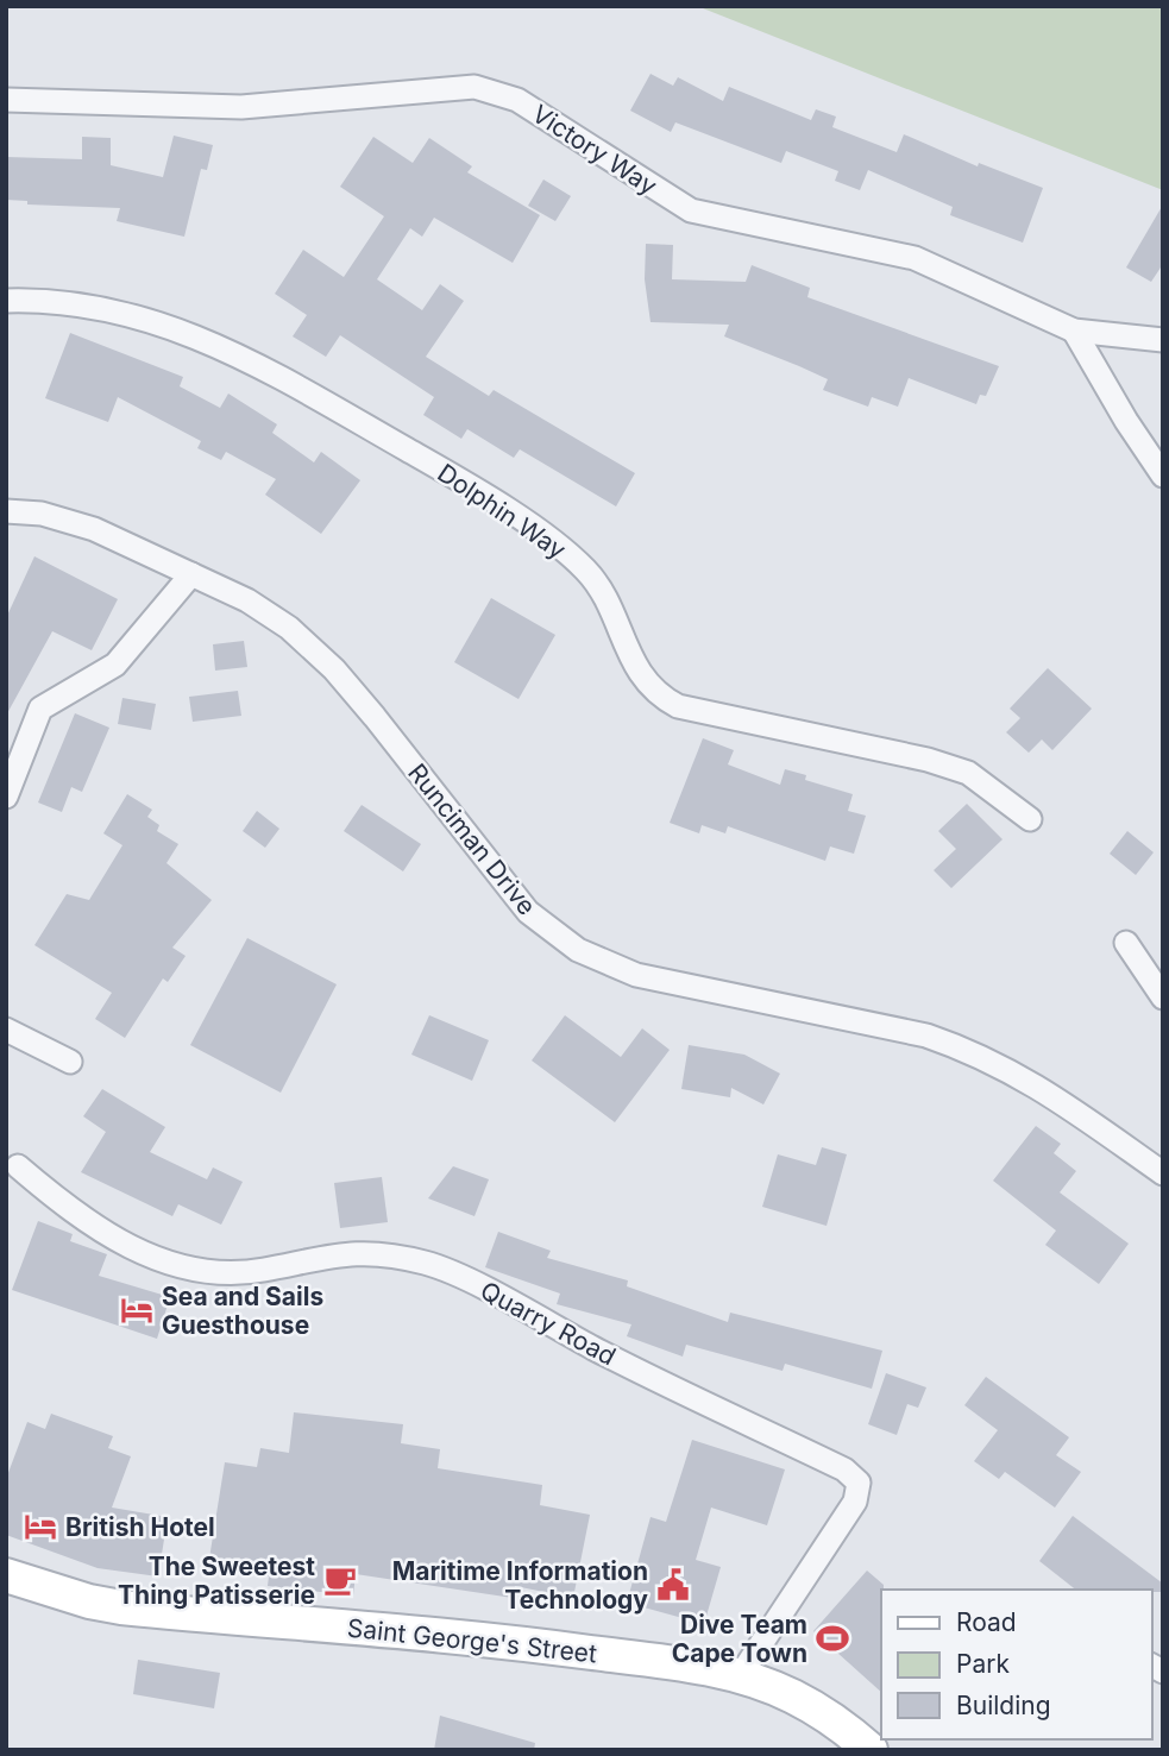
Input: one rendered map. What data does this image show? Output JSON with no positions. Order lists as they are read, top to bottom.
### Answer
{
  "streets": {
    "main road": ["Saint George's Street"],
    "street": [
      "Victory Way",
      "Dolphin Way",
      "Runciman Drive",
      "Quarry Road"
    ]
  },
  "crossings": [
    ["Quarry Road", "Saint George's Street"]
  ],
  "places": {
    "hotel": ["Sea and Sails Guesthouse", "British Hotel"],
    "cafe": ["The Sweetest Thing Patisserie"],
    "public building": ["Maritime Information Technology"],
    "sports": ["Dive Team Cape Town"]
  },
  "legend": ["Road", "Park", "Building"]
}
